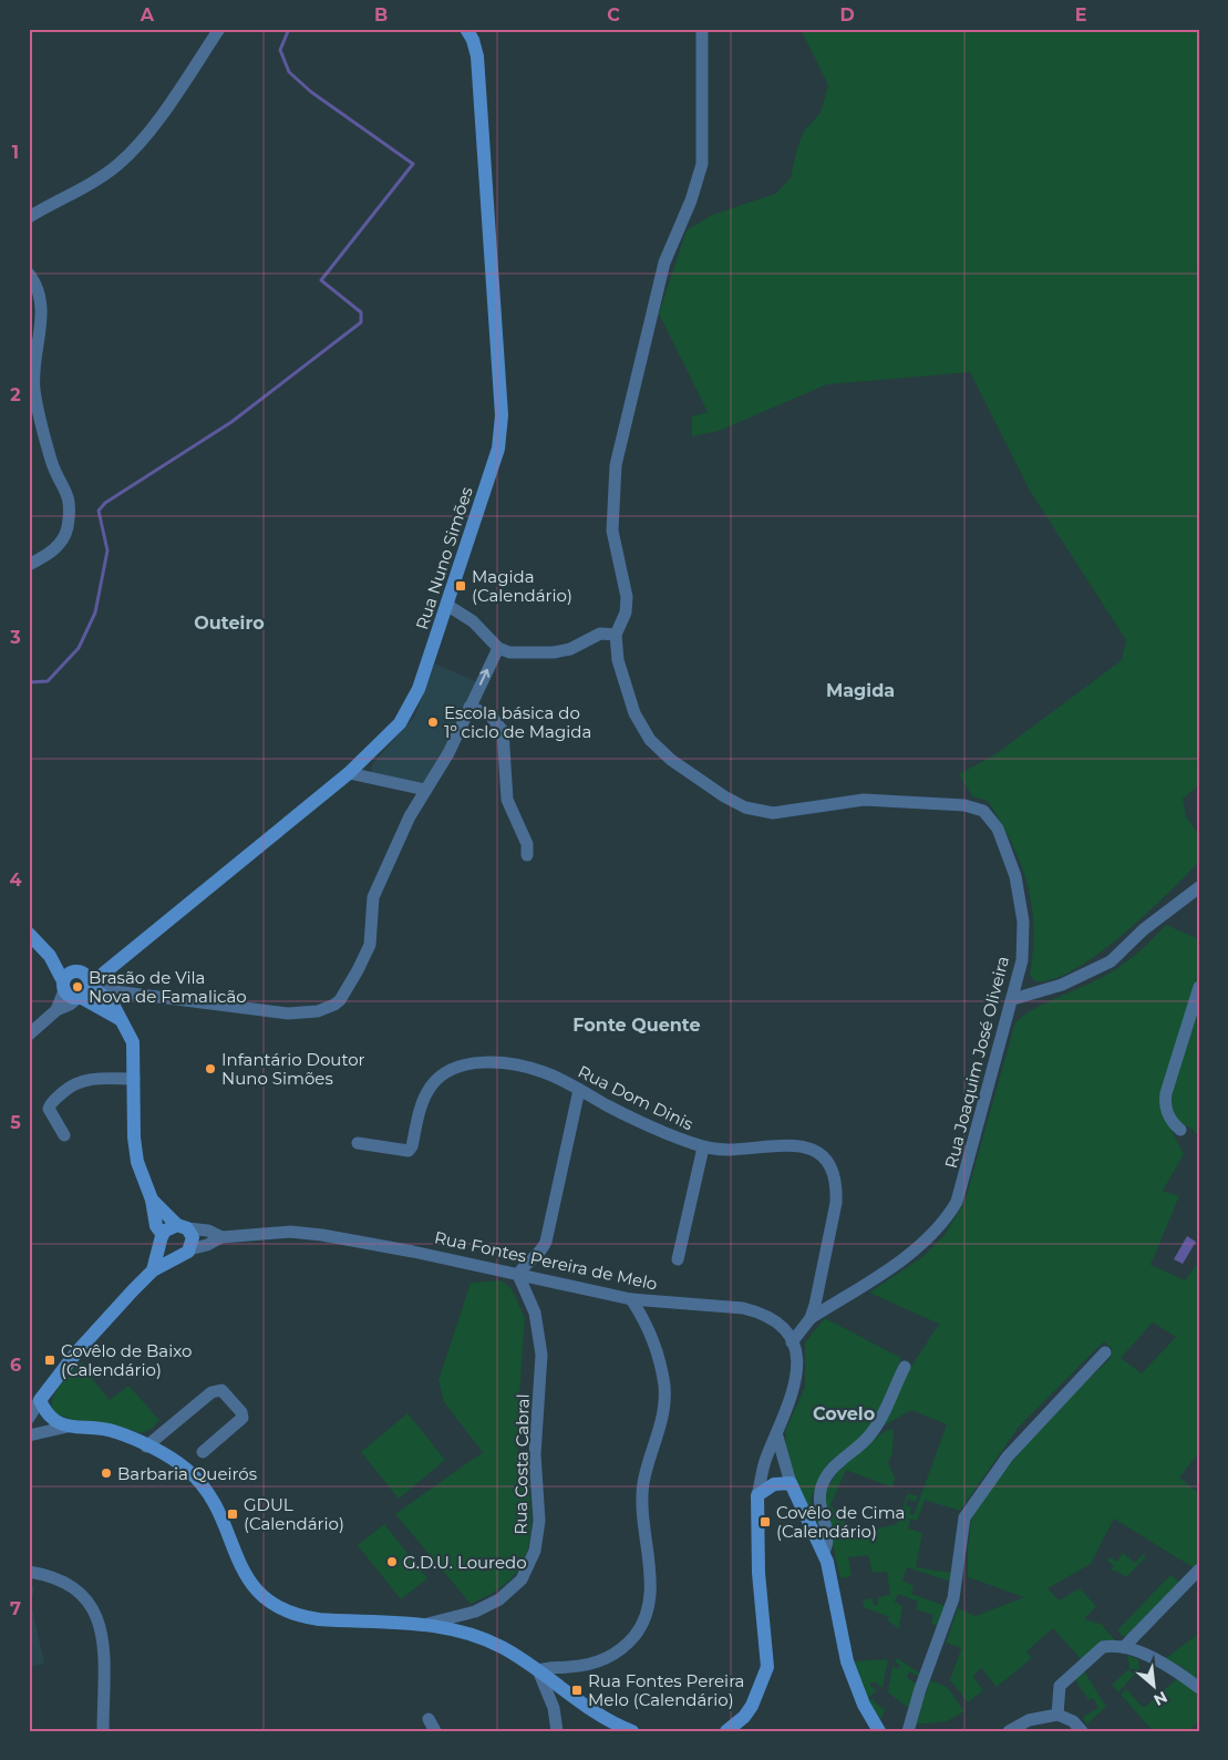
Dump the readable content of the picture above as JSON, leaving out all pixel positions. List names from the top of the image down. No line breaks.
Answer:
{"streets":{"street":["Rua Nuno Simões","Rua Joaquim José Oliveira","Rua Dom Dinis","Rua Fontes Pereira de Melo","Rua Costa Cabral"]},"crossings":[["Rua Joaquim José Oliveira","Rua Dom Dinis"],["Rua Dom Dinis","Rua Fontes Pereira de Melo"],["Rua Fontes Pereira de Melo","Rua Costa Cabral"]],"districts":["Outeiro","Magida","Fonte Quente","Covelo"],"places":{"transit":["Magida (Calendário)","Covêlo de Baixo (Calendário)","GDUL (Calendário)","Covêlo de Cima (Calendário)","Rua Fontes Pereira Melo (Calendário)"],"other":["Escola básica do 1º ciclo de Magida","Brasão de Vila Nova de Famalicão","Infantário Doutor Nuno Simões","Barbaria Queirós","G.D.U. Louredo"]},"north":"bottom right","grid":{"columns":["A","B","C","D","E"],"rows":["1","2","3","4","5","6","7"]}}
